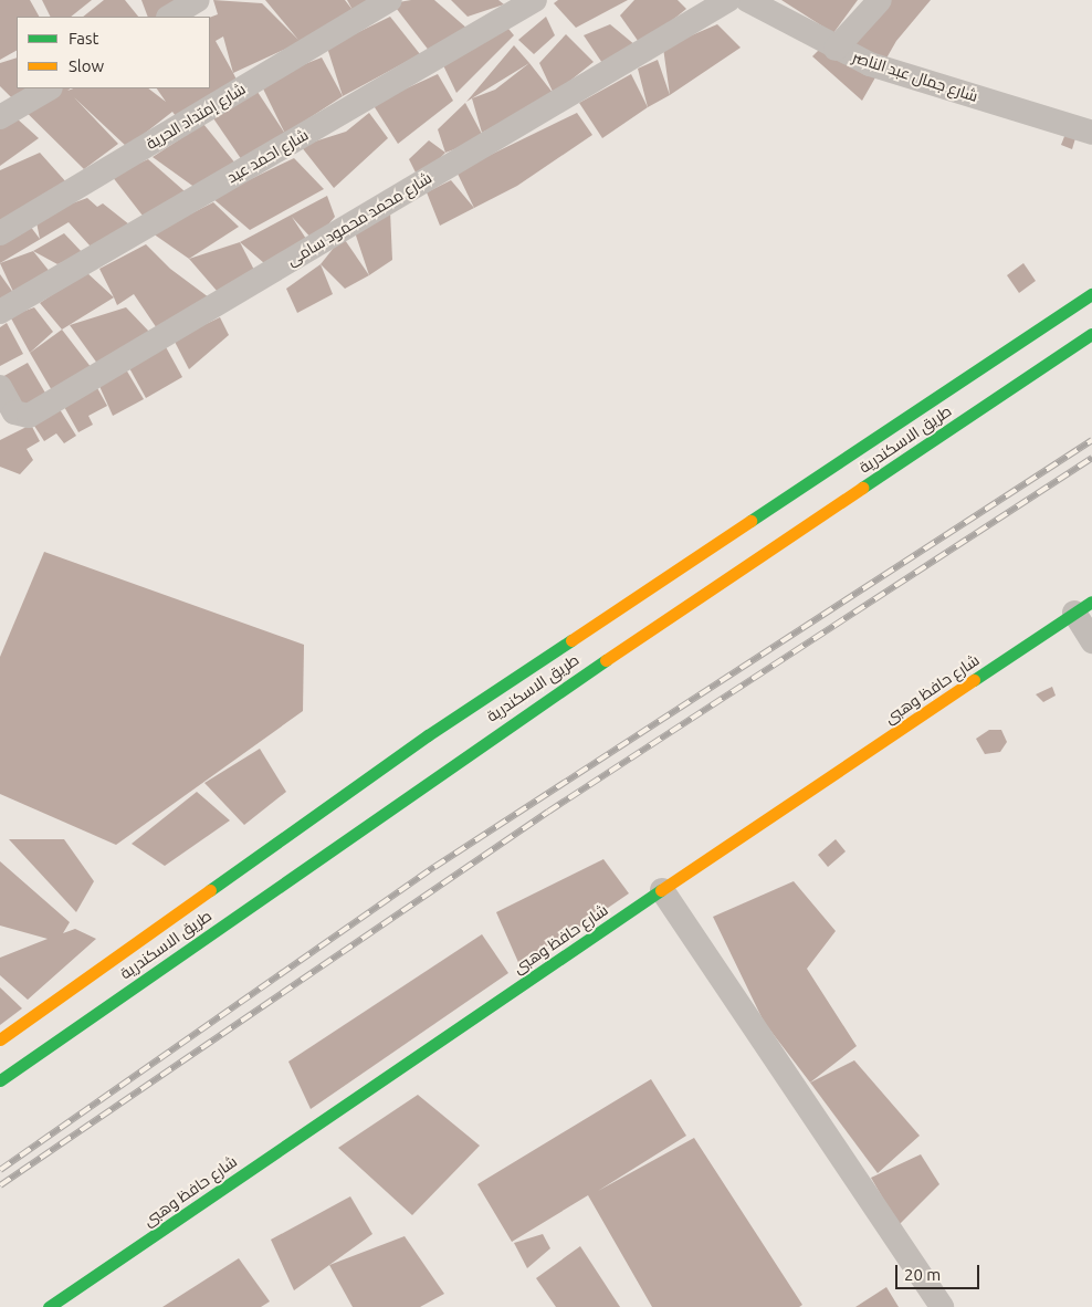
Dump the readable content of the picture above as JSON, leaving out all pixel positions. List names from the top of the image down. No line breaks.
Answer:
{"streets":{"main road":["طريق الاسكندرية","شارع حافظ وهبى"],"street":["شارع جمال عبد الناصر","شارع إمتداد الحرية","شارع احمد عيد","شارع محمد محمود سامى"]},"legend":["Fast","Slow"],"scale_bar":"20 m"}
